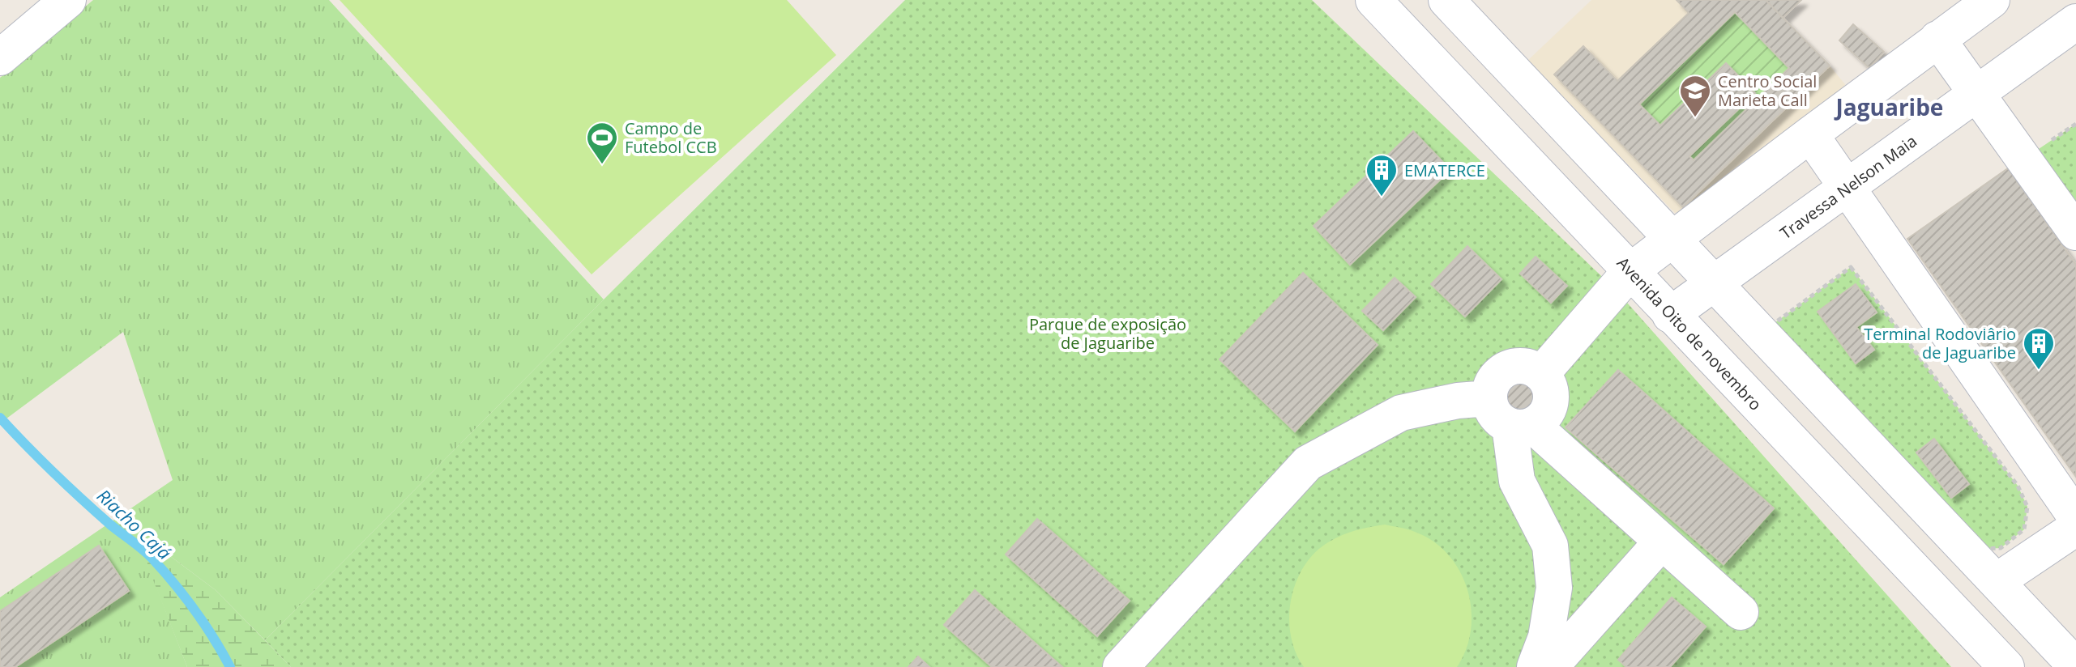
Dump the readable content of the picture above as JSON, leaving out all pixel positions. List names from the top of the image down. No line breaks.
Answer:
{"streets":{"street":["Travessa Nelson Maia","Avenida Oito de novembro"]},"crossings":[["Travessa Nelson Maia","Avenida Oito de novembro"]],"districts":["Jaguaribe"],"water":["Riacho Cajá"],"parks":["Parque de exposição de Jaguaribe"],"places":{"school or university":["Centro Social Marieta Call"],"sports":["Campo de Futebol CCB"],"building":["EMATERCE","Terminal Rodoviârio de Jaguaribe"]}}
